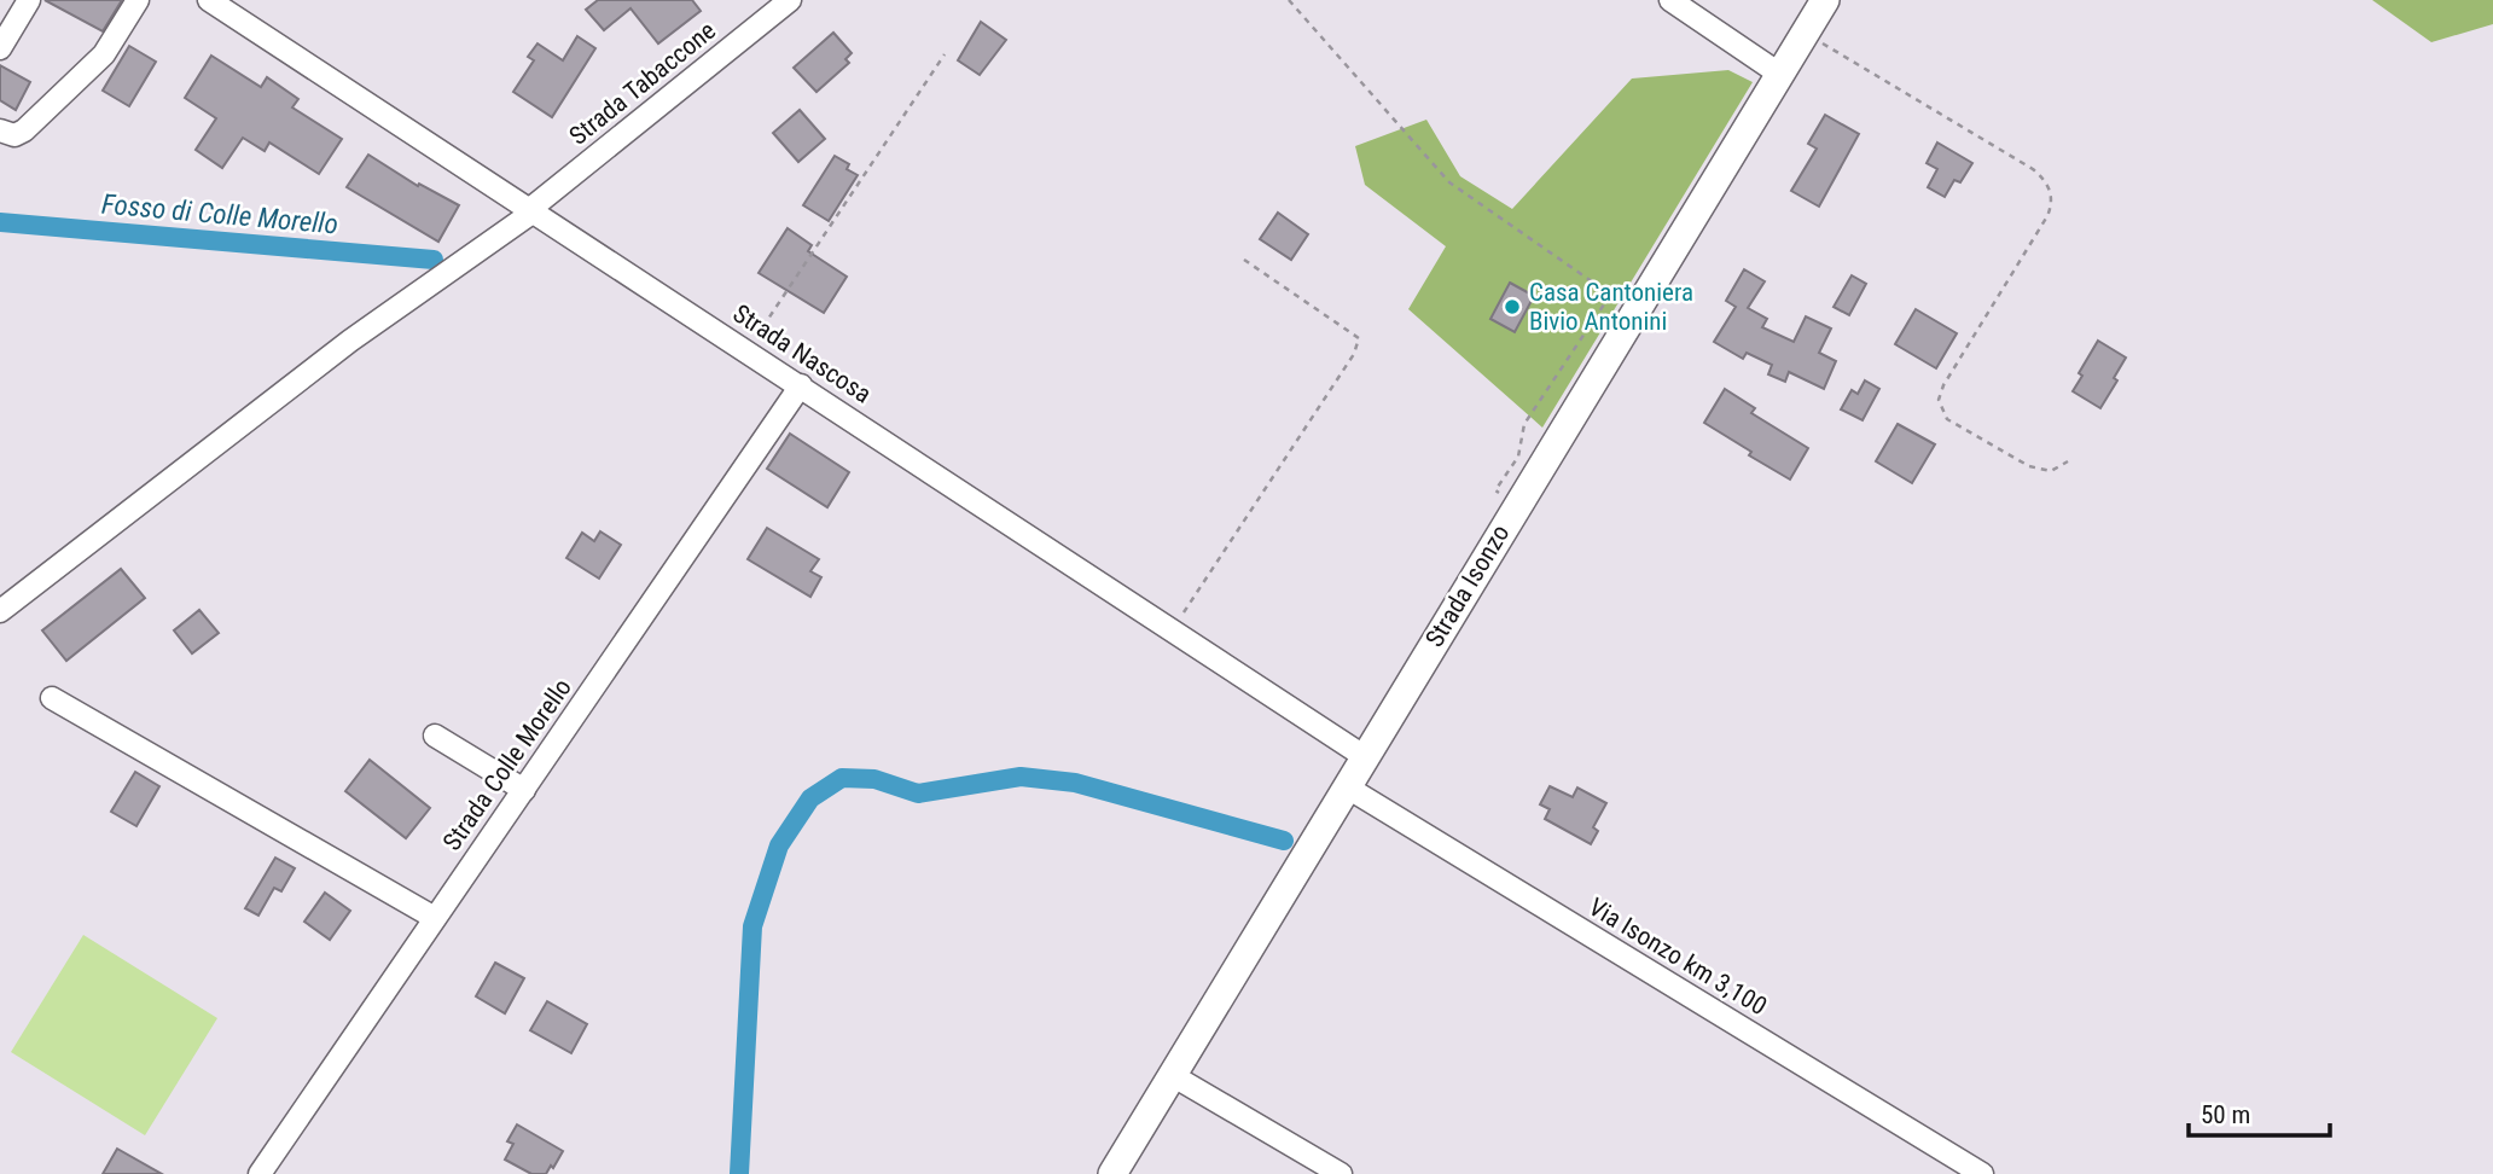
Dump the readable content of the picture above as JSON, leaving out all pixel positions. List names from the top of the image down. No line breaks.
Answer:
{"streets":{"main road":["Strada Isonzo"],"street":["Strada Tabaccone","Strada Nascosa","Strada Colle Morello","Via Isonzo km 3,100"]},"crossings":[["Strada Tabaccone","Strada Nascosa"],["Strada Nascosa","Strada Isonzo"],["Strada Nascosa","Strada Colle Morello"],["Strada Isonzo","Via Isonzo km 3,100"]],"water":["Fosso di Colle Morello"],"places":["Casa Cantoniera Bivio Antonini"],"scale_bar":"50 m"}
